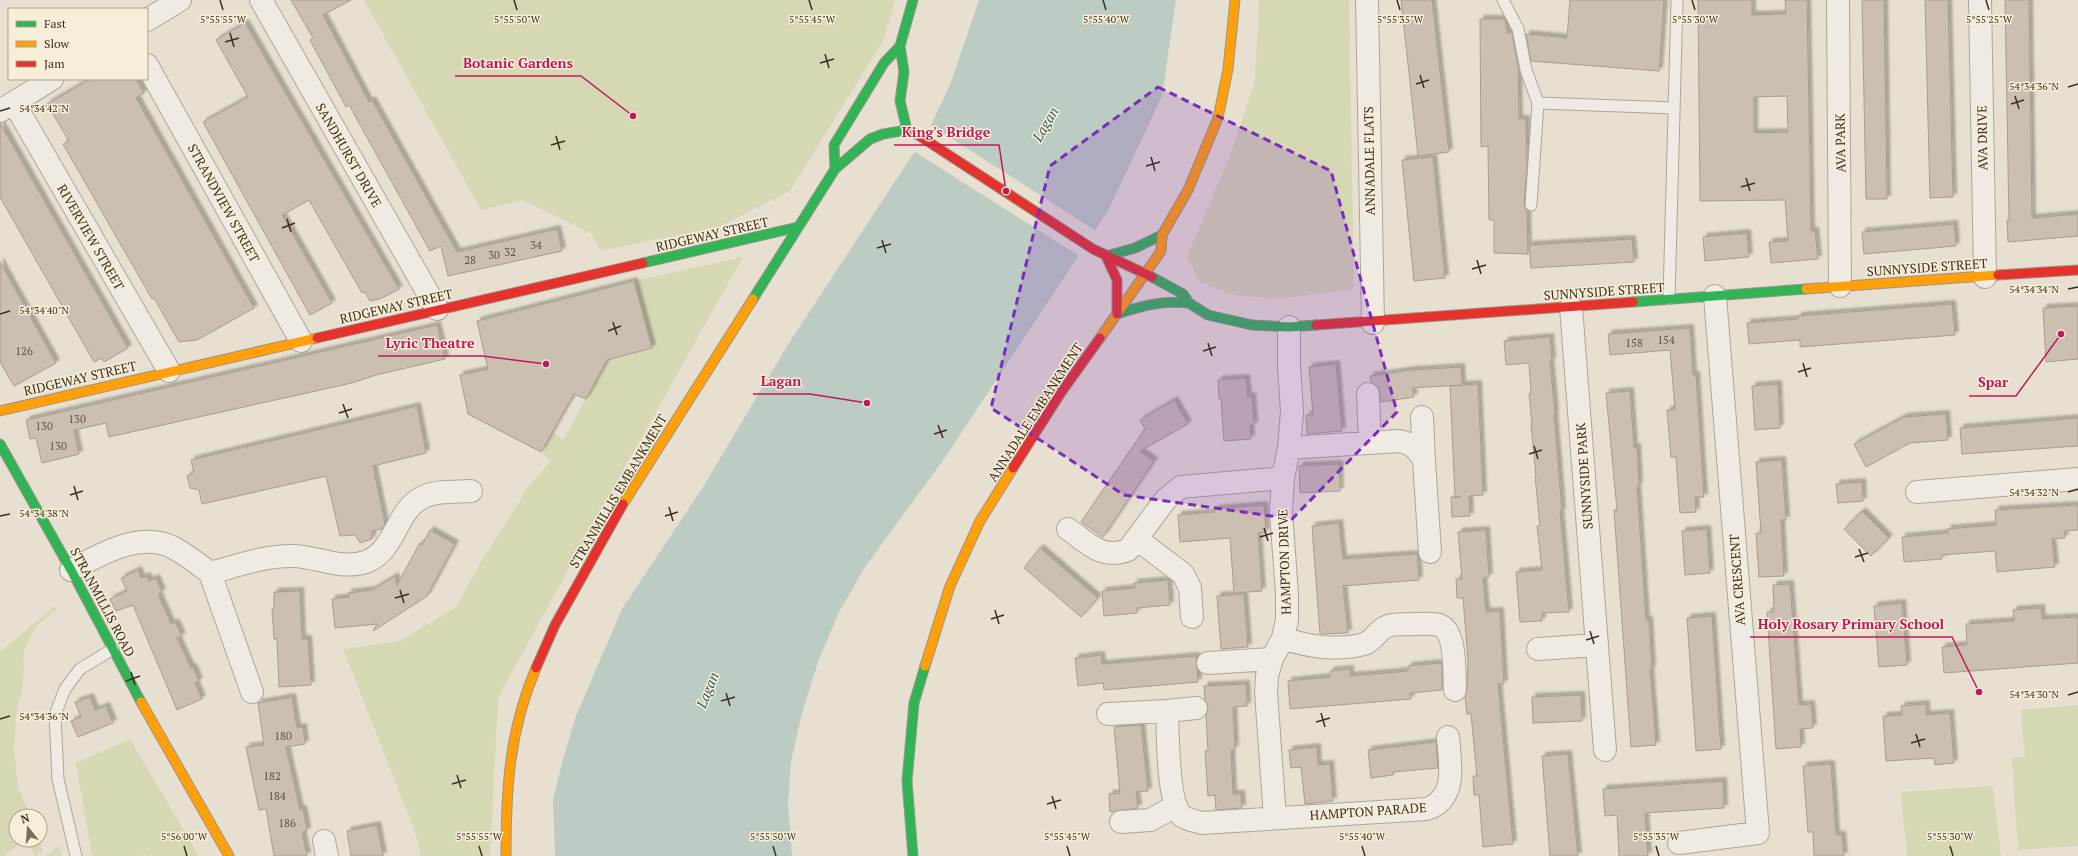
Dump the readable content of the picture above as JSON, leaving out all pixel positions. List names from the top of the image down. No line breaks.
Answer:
{"streets":{"street":["AVA DRIVE","AVA PARK","SANDHURST DRIVE","ANNADALE FLATS","STRANDVIEW STREET","RIDGEWAY STREET","RIVERVIEW STREET","SUNNYSIDE STREET","ANNADALE EMBANKMENT","SUNNYSIDE PARK","STRANMILLIS EMBANKMENT","HAMPTON DRIVE","AVA CRESCENT","STRANMILLIS ROAD","HAMPTON PARADE"]},"crossings":[["AVA DRIVE","SUNNYSIDE STREET"],["AVA PARK","SUNNYSIDE STREET"],["SANDHURST DRIVE","RIDGEWAY STREET"],["ANNADALE FLATS","SUNNYSIDE STREET"],["STRANDVIEW STREET","RIDGEWAY STREET"],["RIDGEWAY STREET","RIVERVIEW STREET"],["RIDGEWAY STREET","STRANMILLIS EMBANKMENT"],["SUNNYSIDE STREET","ANNADALE EMBANKMENT"],["SUNNYSIDE STREET","SUNNYSIDE PARK"],["SUNNYSIDE STREET","STRANMILLIS EMBANKMENT"],["SUNNYSIDE STREET","HAMPTON DRIVE"],["SUNNYSIDE STREET","AVA CRESCENT"],["HAMPTON DRIVE","HAMPTON PARADE"]],"water":["Lagan"],"places":["Botanic Gardens","King's Bridge","Spar","Lyric Theatre","Lagan","Holy Rosary Primary School"],"house_numbers":["34","32","30","28","154","158","126","130","130","130","180","182","184","186"],"legend":["Fast","Slow","Jam"],"north":"top","coordinates":["5°55'55\"W","5°55'50\"W","5°55'45\"W","5°55'40\"W","5°55'35\"W","5°55'30\"W","5°55'25\"W","54°34'36\"N","54°34'42\"N","54°34'34\"N","54°34'40\"N","54°34'32\"N","54°34'38\"N","54°34'30\"N","5°56'00\"W"]}
